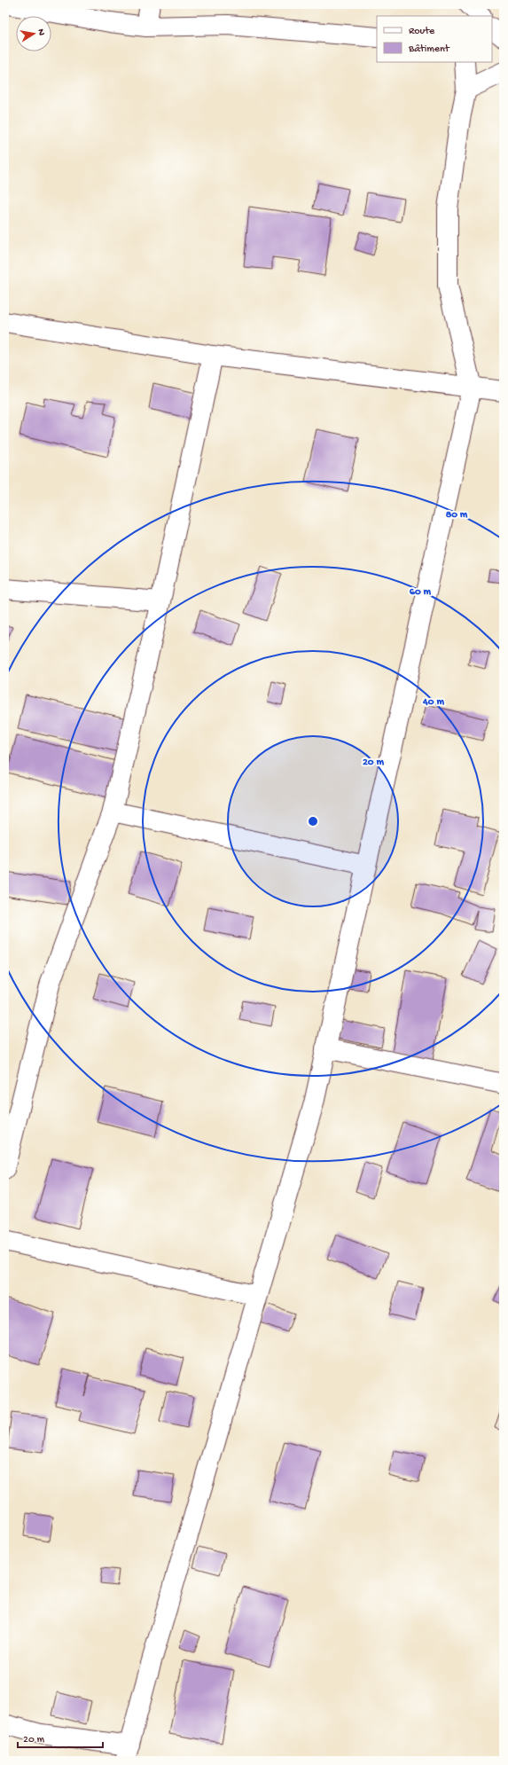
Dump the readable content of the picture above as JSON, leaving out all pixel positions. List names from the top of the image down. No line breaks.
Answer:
{"legend":["Route","Bâtiment"],"scale_bar":"20 m","north":"right","rings":["80 m","60 m","40 m","20 m"]}
